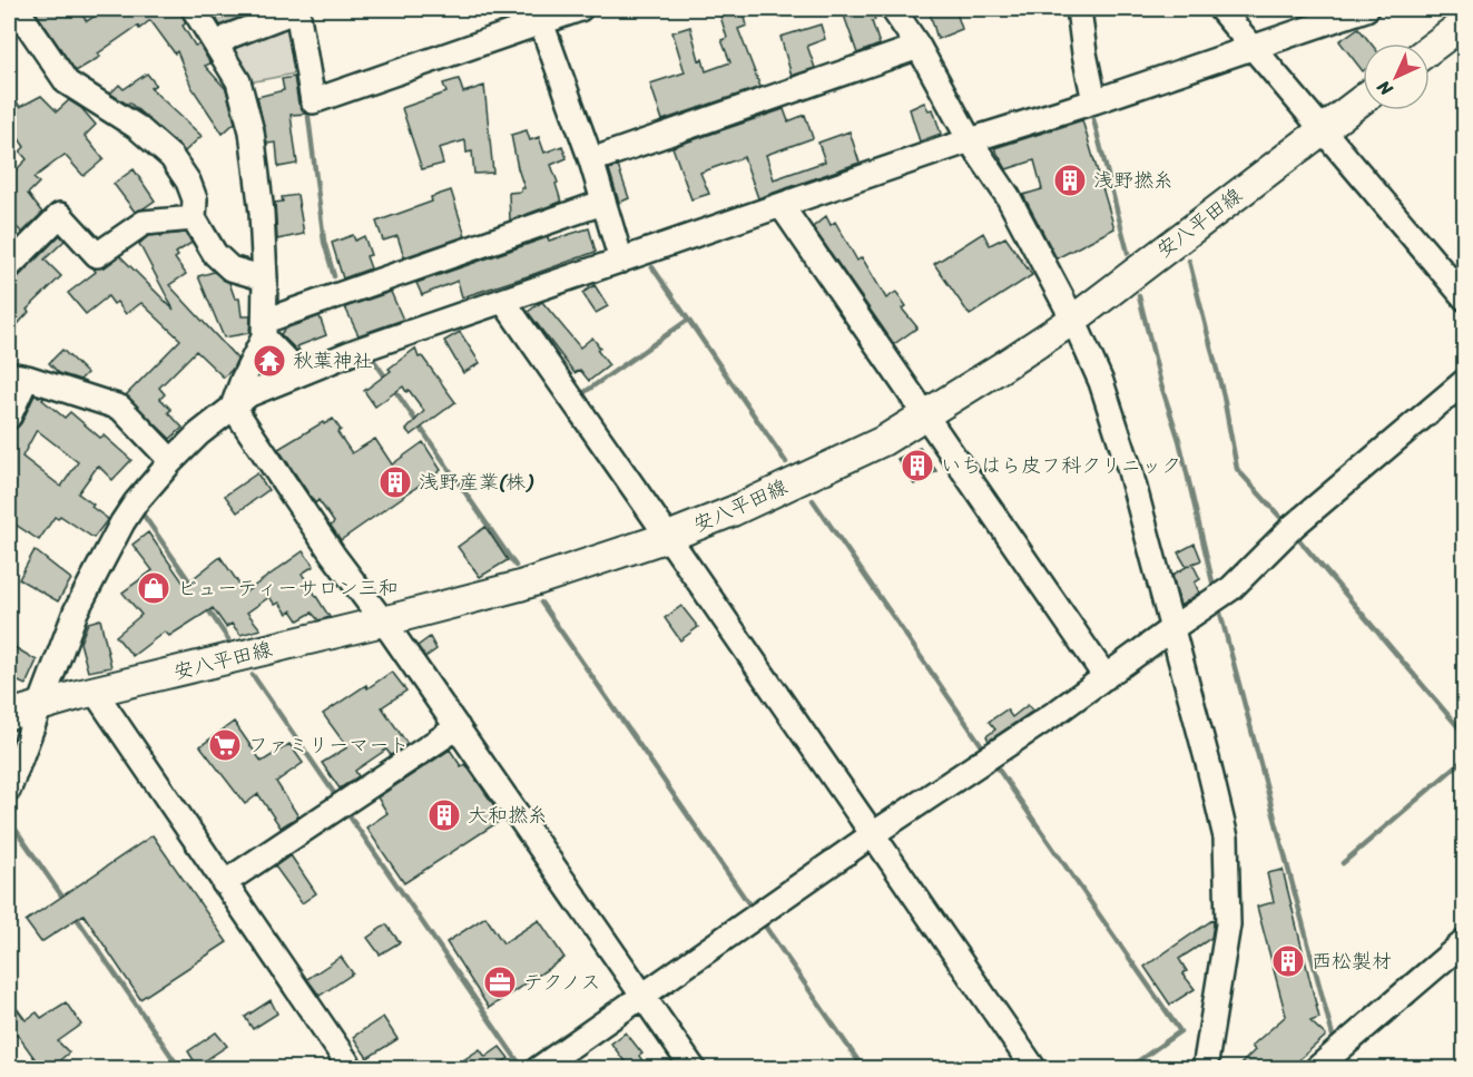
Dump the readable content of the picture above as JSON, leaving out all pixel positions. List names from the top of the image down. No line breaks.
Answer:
{"streets":{"main road":["安八平田線"]},"places":{"building":["浅野撚糸","いちはら皮フ科クリニック","浅野産業(株)","大和撚糸","西松製材"],"temple":["秋葉神社"],"shop":["ビューティーサロン三和"],"supermarket":["ファミリーマート"],"office":["テクノス"]},"north":"bottom left"}
